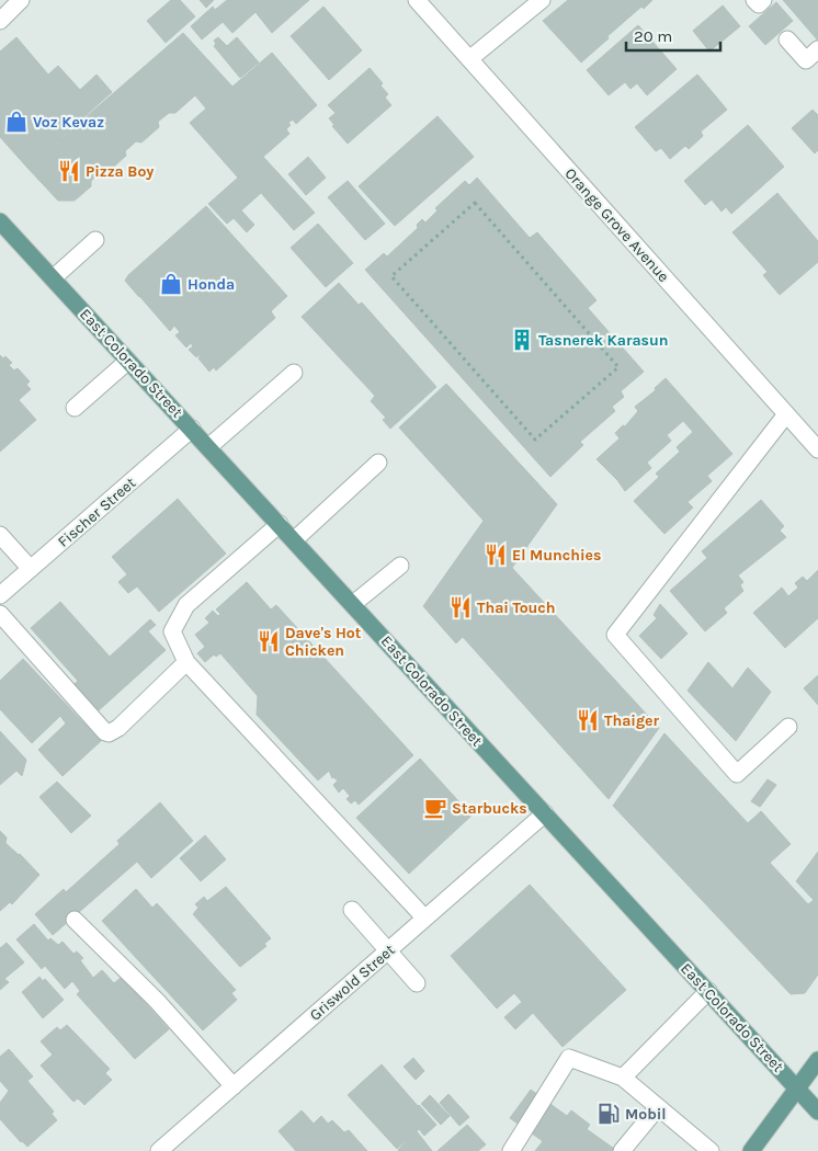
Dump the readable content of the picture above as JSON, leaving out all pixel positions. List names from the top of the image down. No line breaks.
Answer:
{"streets":{"main road":["East Colorado Street"],"street":["Orange Grove Avenue","Fischer Street","Griswold Street"]},"crossings":[["East Colorado Street","Fischer Street"],["East Colorado Street","Griswold Street"]],"places":{"shop":["Voz Kevaz","Honda"],"restaurant":["Pizza Boy","El Munchies","Thai Touch","Dave's Hot Chicken","Thaiger"],"building":["Tasnerek Karasun"],"cafe":["Starbucks"],"fuel station":["Mobil"]},"scale_bar":"20 m"}
